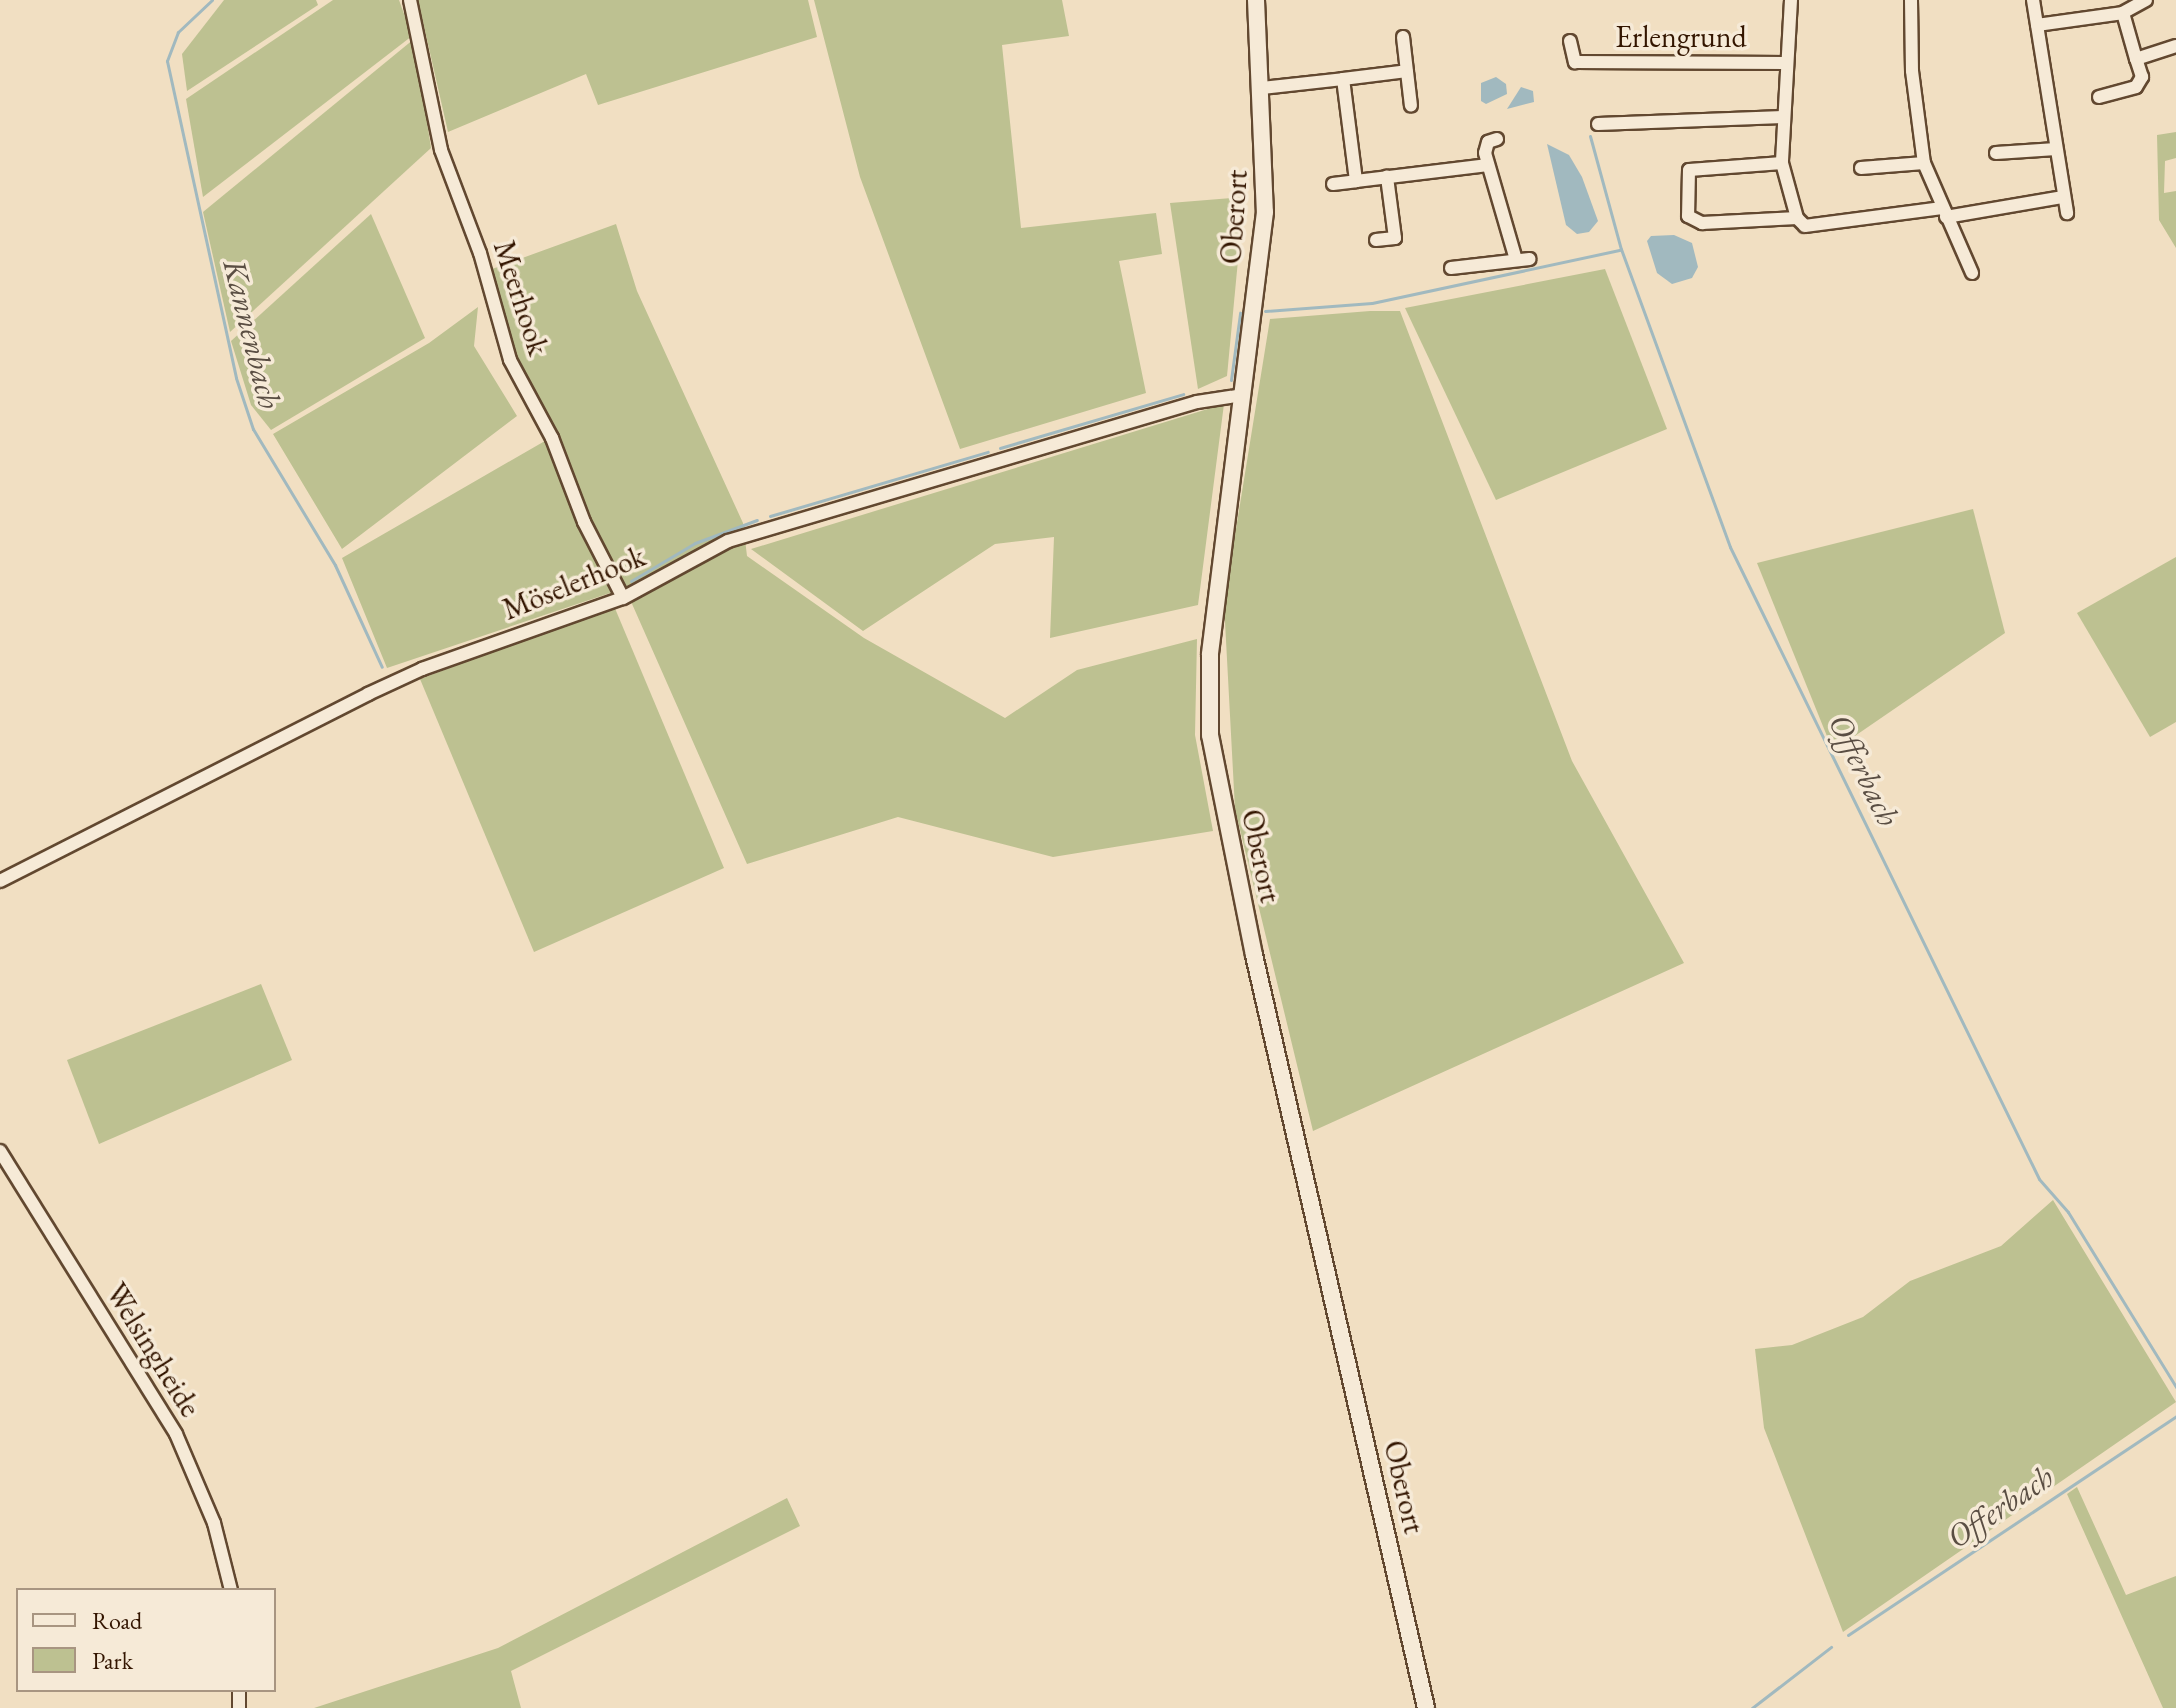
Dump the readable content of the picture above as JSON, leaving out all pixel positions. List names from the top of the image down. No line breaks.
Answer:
{"streets":{"main road":["Oberort"],"street":["Erlengrund","Meerhook","Möselerhook","Welsingheide"]},"crossings":[["Oberort","Möselerhook"],["Meerhook","Möselerhook"]],"water":["Kannenbach","Offerbach"],"legend":["Road","Park"]}
